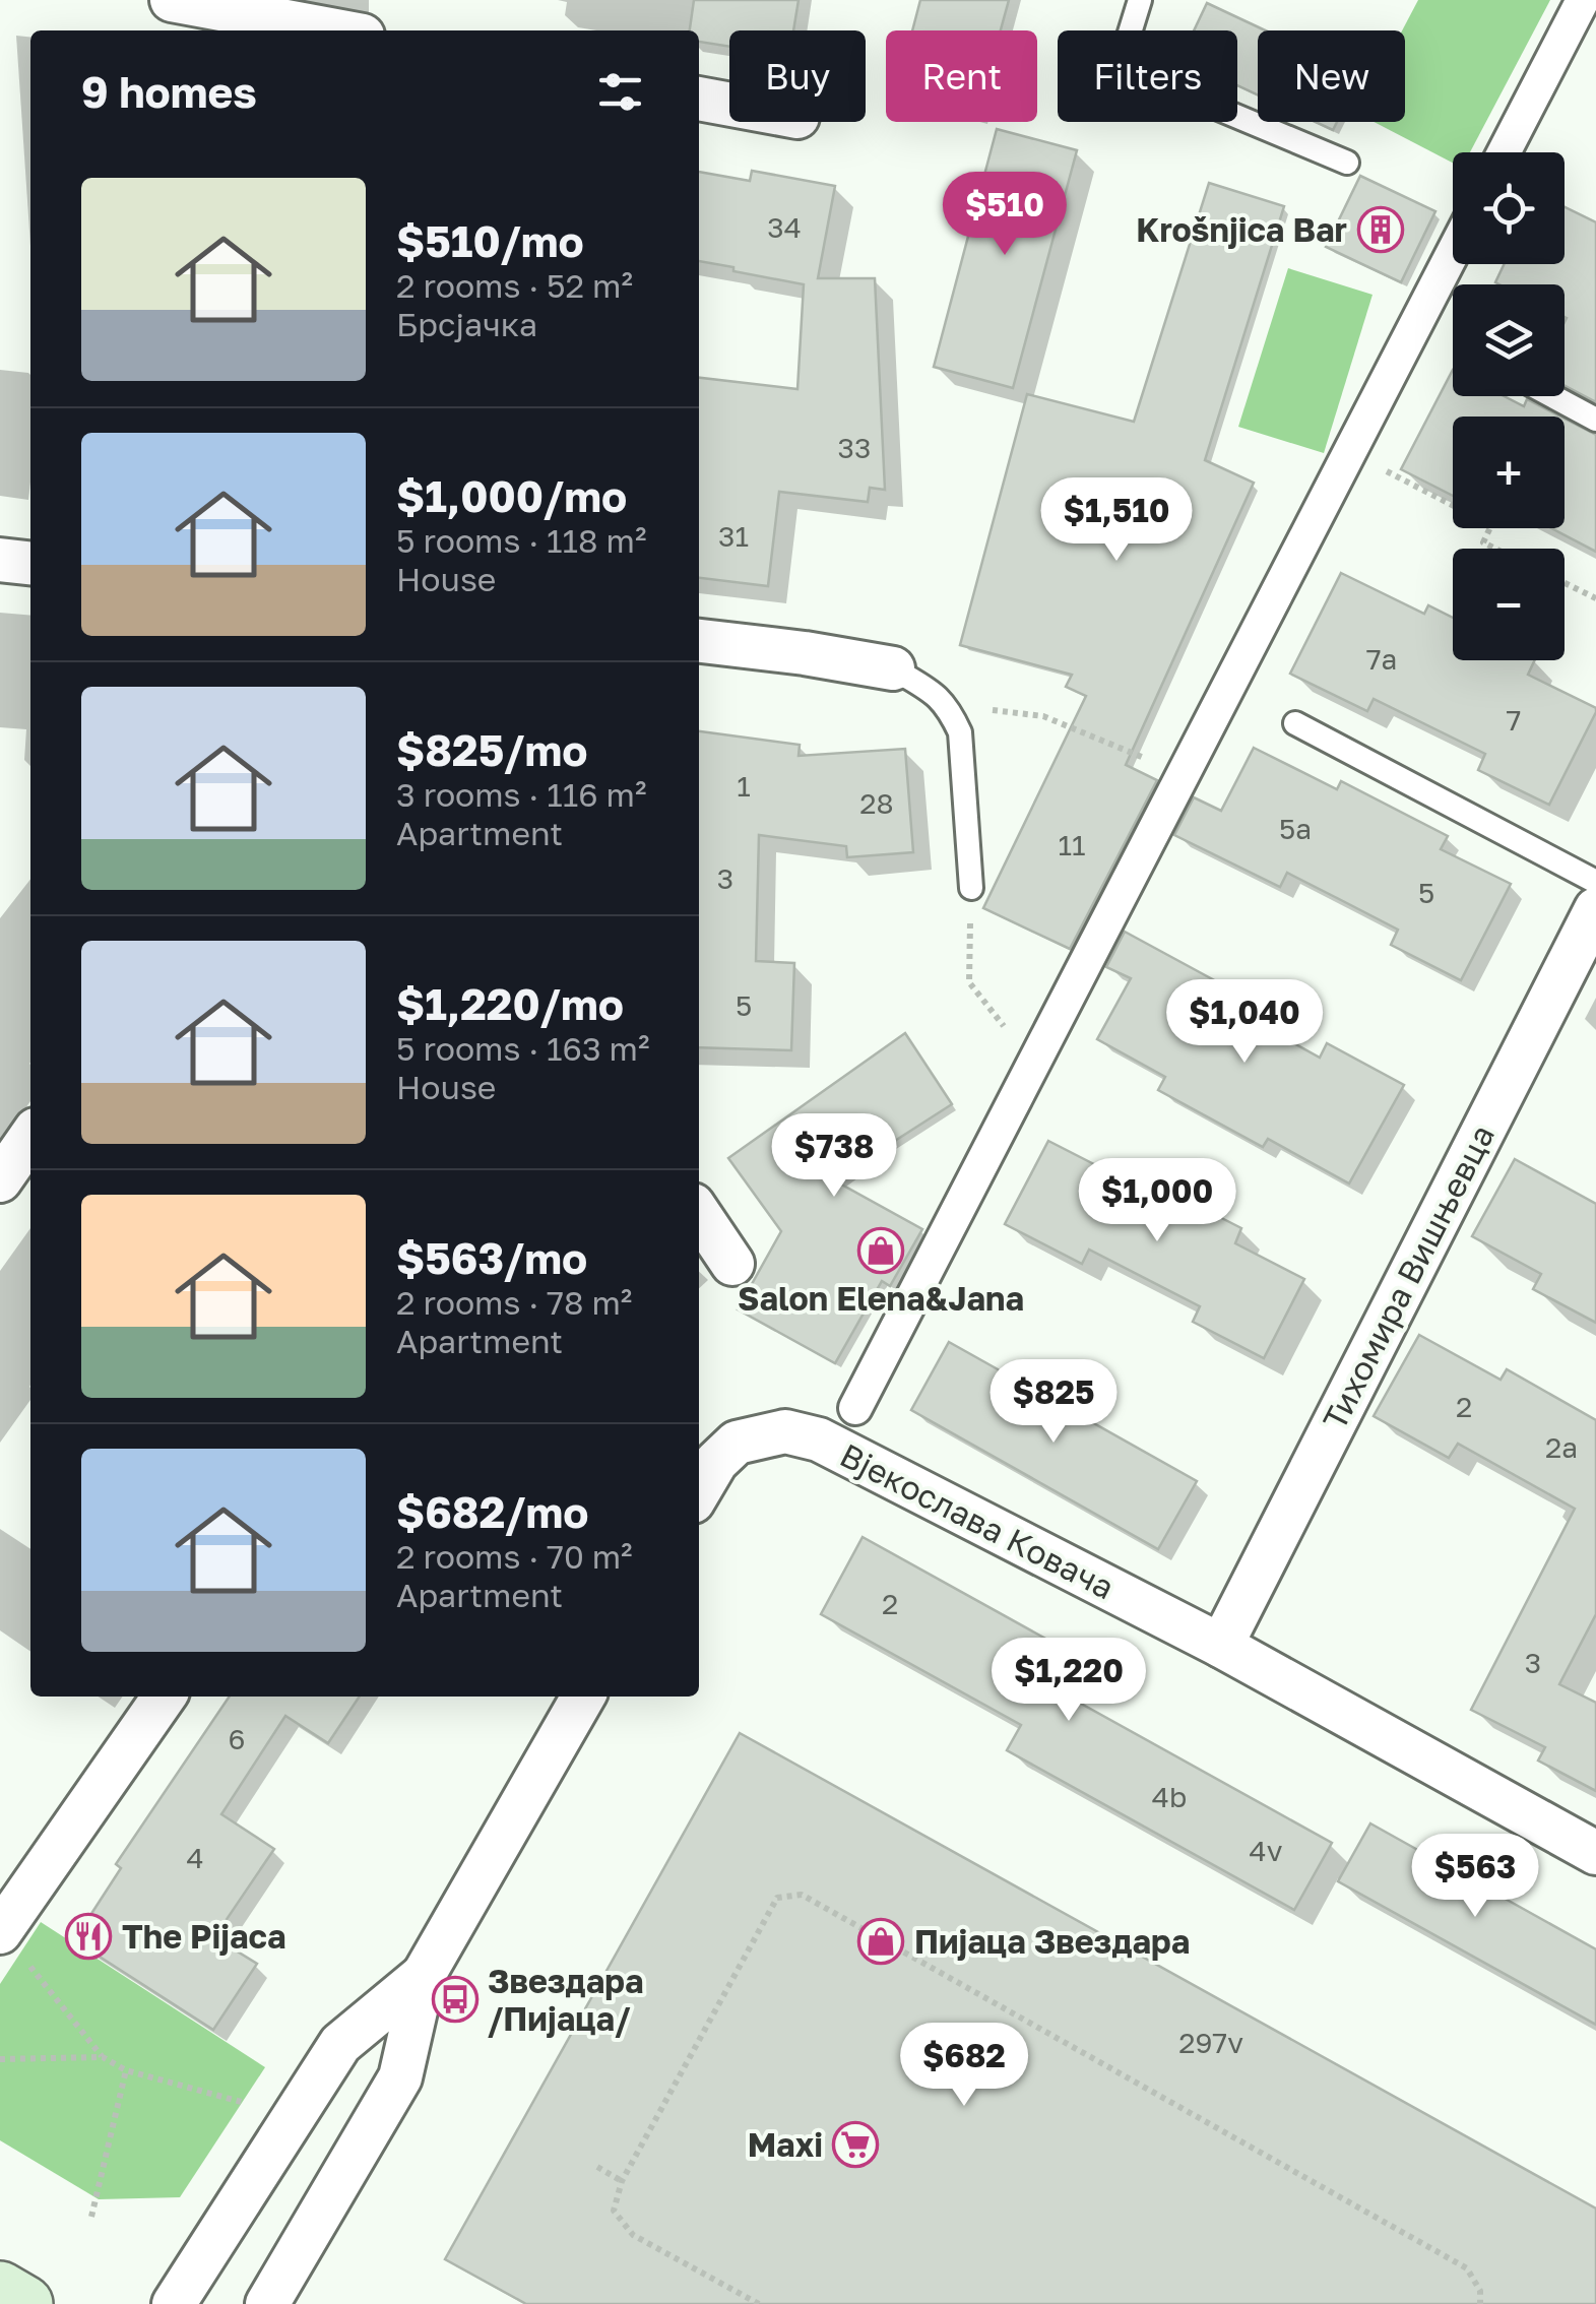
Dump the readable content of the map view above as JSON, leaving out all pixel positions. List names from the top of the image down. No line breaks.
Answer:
{"streets":{"street":["Тихомира Вишњевца","Вјекослава Ковача"]},"crossings":[["Тихомира Вишњевца","Вјекослава Ковача"]],"places":{"building":["Krošnjica Bar"],"shop":["Salon Elena&Jana","Пијаца Звездара"],"restaurant":["The Pijaca"],"bus stop":["Звездара /Пијаца/"],"supermarket":["Maxi"]},"house_numbers":["34","33","31","7a","7","1","28","5a","11","3","5","5","2","2a","2","3","6","4b","4v","4","297v"],"page":{"chip":["Buy","Rent","Filters","New"],"heading":"9 homes","map_buttons":["+","−"],"list":[{"name":"$510/mo","note":"2 rooms · 52 m² · Брсјачка"},{"name":"$1,000/mo","note":"5 rooms · 118 m² · House"},{"name":"$825/mo","note":"3 rooms · 116 m² · Apartment"},{"name":"$1,220/mo","note":"5 rooms · 163 m² · House"},{"name":"$563/mo","note":"2 rooms · 78 m² · Apartment"},{"name":"$682/mo","note":"2 rooms · 70 m² · Apartment"}],"price":["$510","$1,510","$1,040","$738","$1,000","$825","$1,220","$563","$682"]}}
